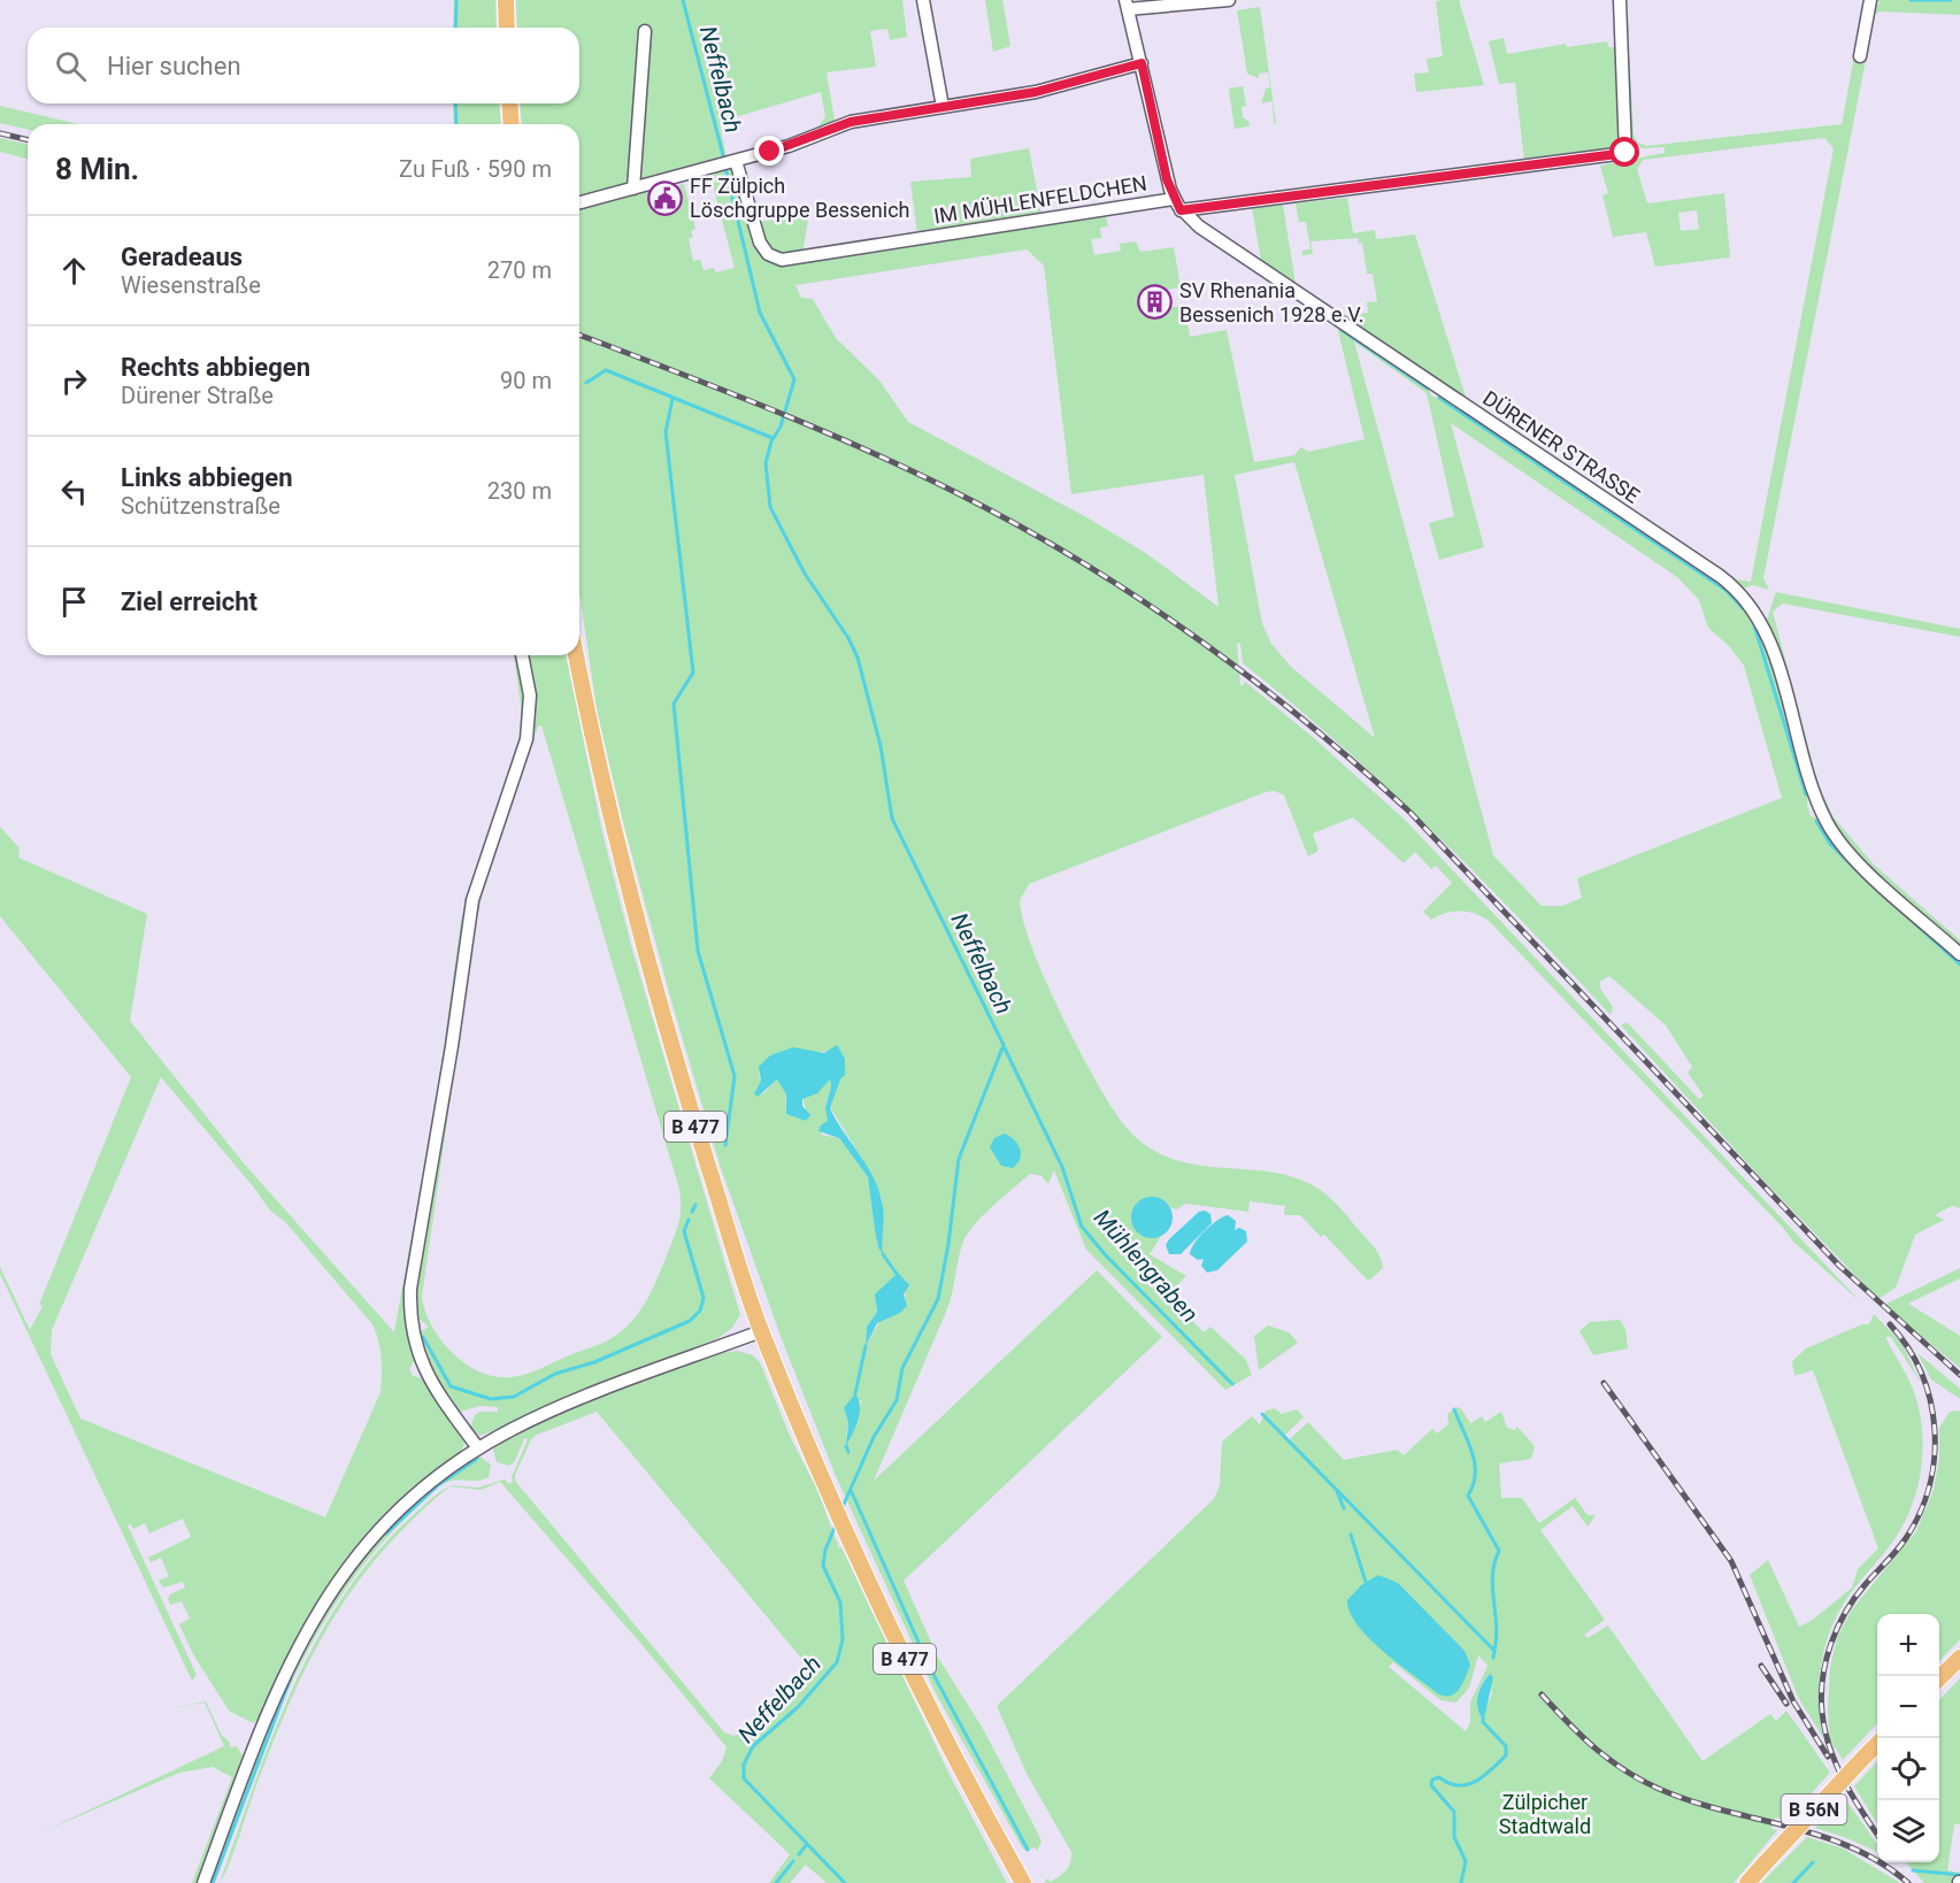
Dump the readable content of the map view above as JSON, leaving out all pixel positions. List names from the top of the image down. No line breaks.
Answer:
{"streets":{"main road":["B 477","B 56N"],"street":["IM MÜHLENFELDCHEN","DÜRENER STRASSE"]},"crossings":[["IM MÜHLENFELDCHEN","DÜRENER STRASSE"]],"water":["Neffelbach","Mühlengraben"],"parks":["Zülpicher Stadtwald"],"places":{"public building":["FF Zülpich Löschgruppe Bessenich"],"building":["SV Rhenania Bessenich 1928 e.V."]},"page":{"search":"Hier suchen","heading":["8 Min.","Zu Fuß · 590 m"],"list":[["Geradeaus","Wiesenstraße","270 m"],["Rechts abbiegen","Dürener Straße","90 m"],["Links abbiegen","Schützenstraße","230 m"],"Ziel erreicht"],"map_buttons":["+","−"]}}
